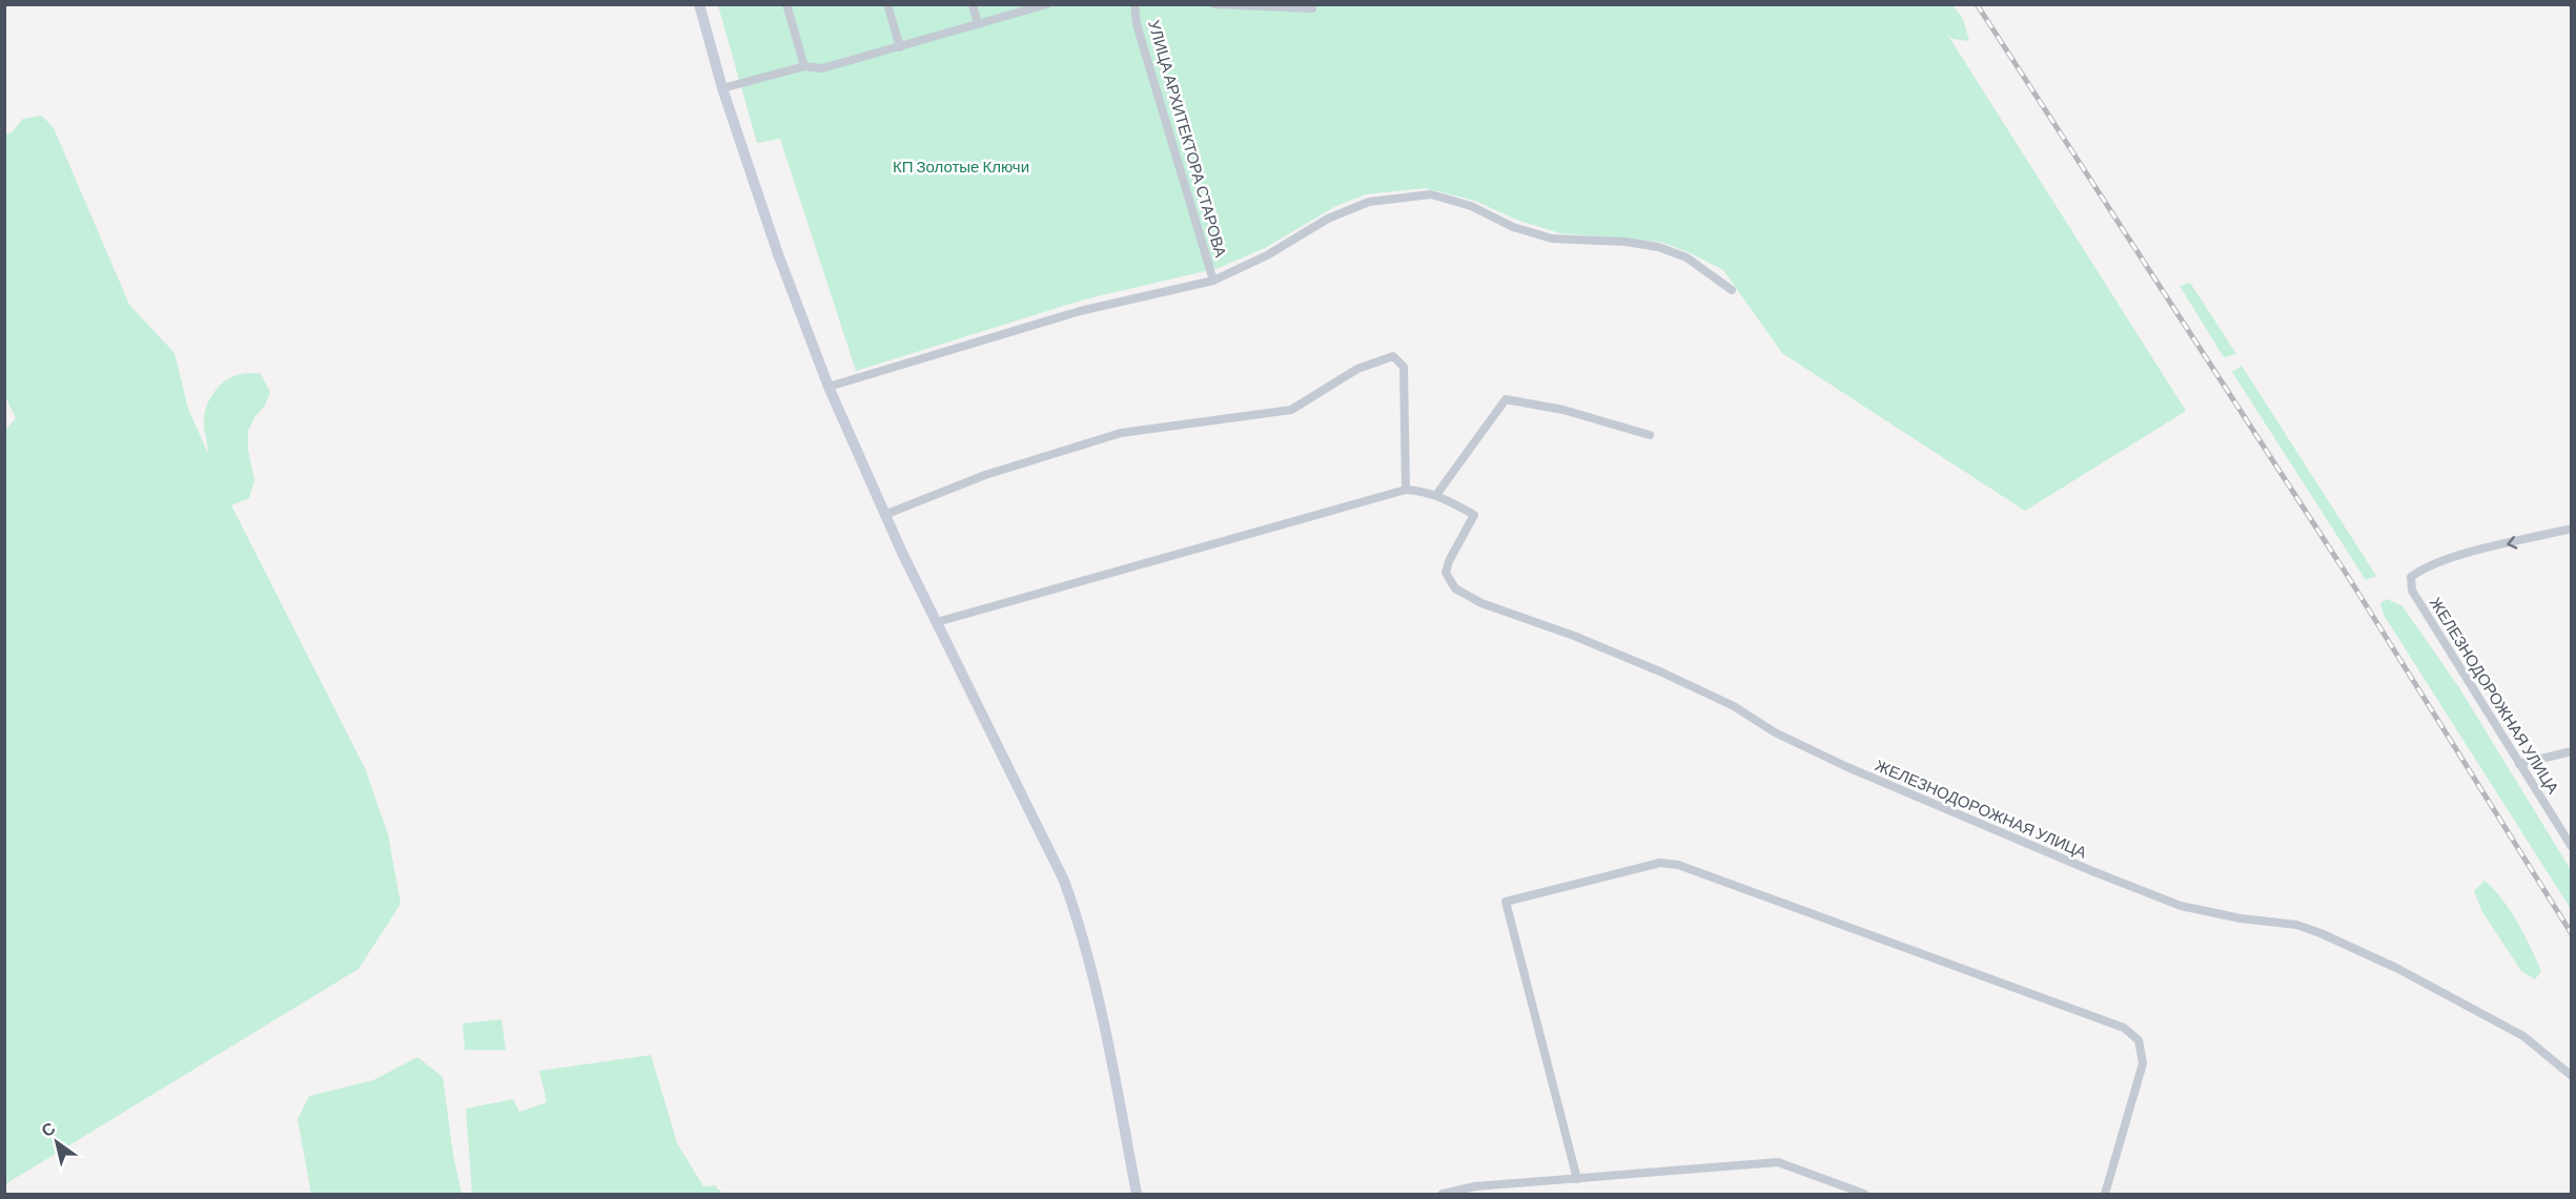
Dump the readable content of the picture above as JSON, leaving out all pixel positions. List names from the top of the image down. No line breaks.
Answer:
{"streets":{"street":["УЛИЦА АРХИТЕКТОРА СТАРОВА","ЖЕЛЕЗНОДОРОЖНАЯ УЛИЦА"]},"parks":["КП Золотые Ключи"],"north":"top left"}
